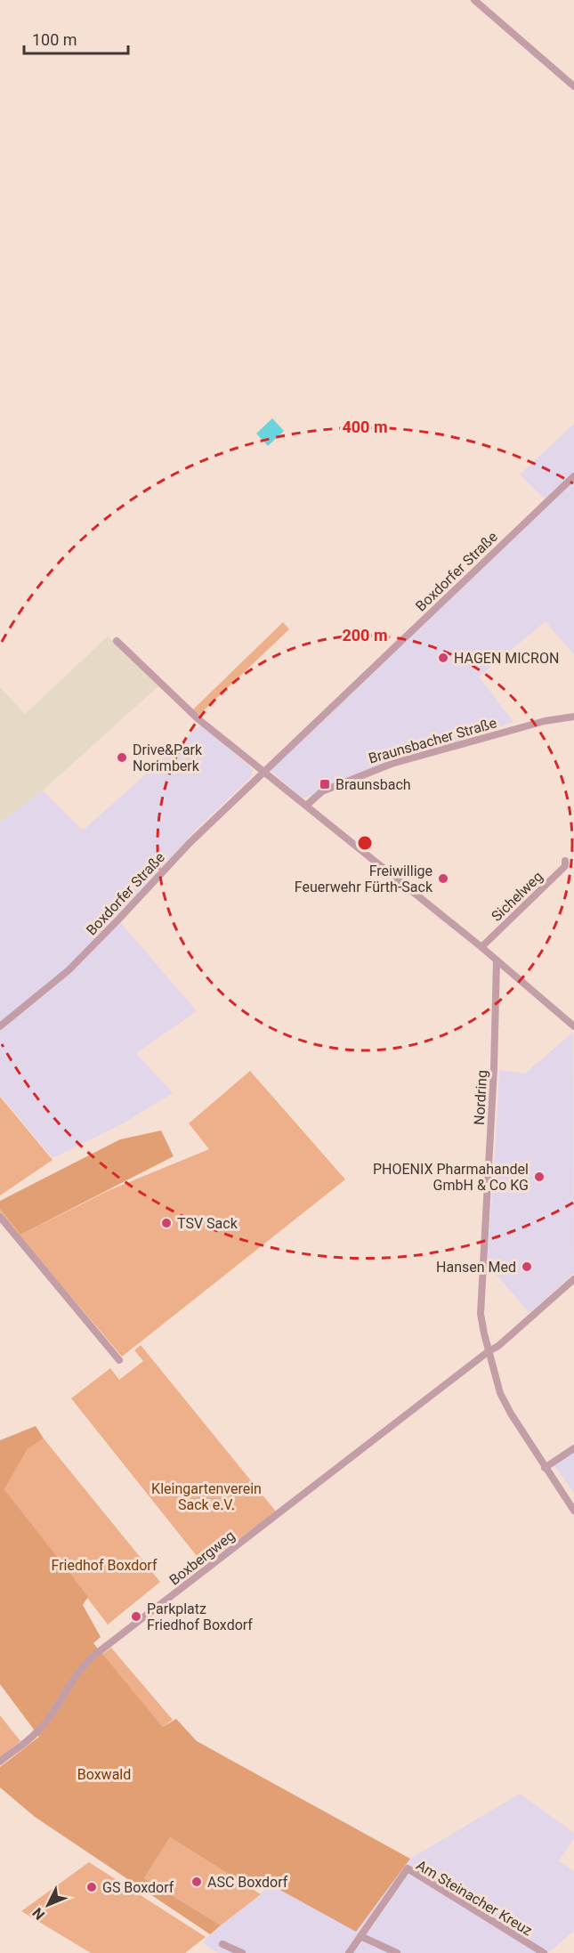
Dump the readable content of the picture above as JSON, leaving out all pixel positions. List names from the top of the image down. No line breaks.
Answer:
{"streets":{"street":["Boxdorfer Straße","Braunsbacher Straße","Sichelweg","Nordring","Boxbergweg","Am Steinacher Kreuz"]},"crossings":[["Nordring","Boxbergweg"]],"parks":["Kleingartenverein Sack e.V.","Friedhof Boxdorf","Boxwald"],"places":{"other":["HAGEN MICRON","Drive&Park Norimberk","Freiwillige Feuerwehr Fürth-Sack","PHOENIX Pharmahandel GmbH & Co KG","TSV Sack","Hansen Med","Parkplatz Friedhof Boxdorf","ASC Boxdorf","GS Boxdorf"],"transit":["Braunsbach"]},"scale_bar":"100 m","north":"bottom left","rings":["400 m","200 m"]}
